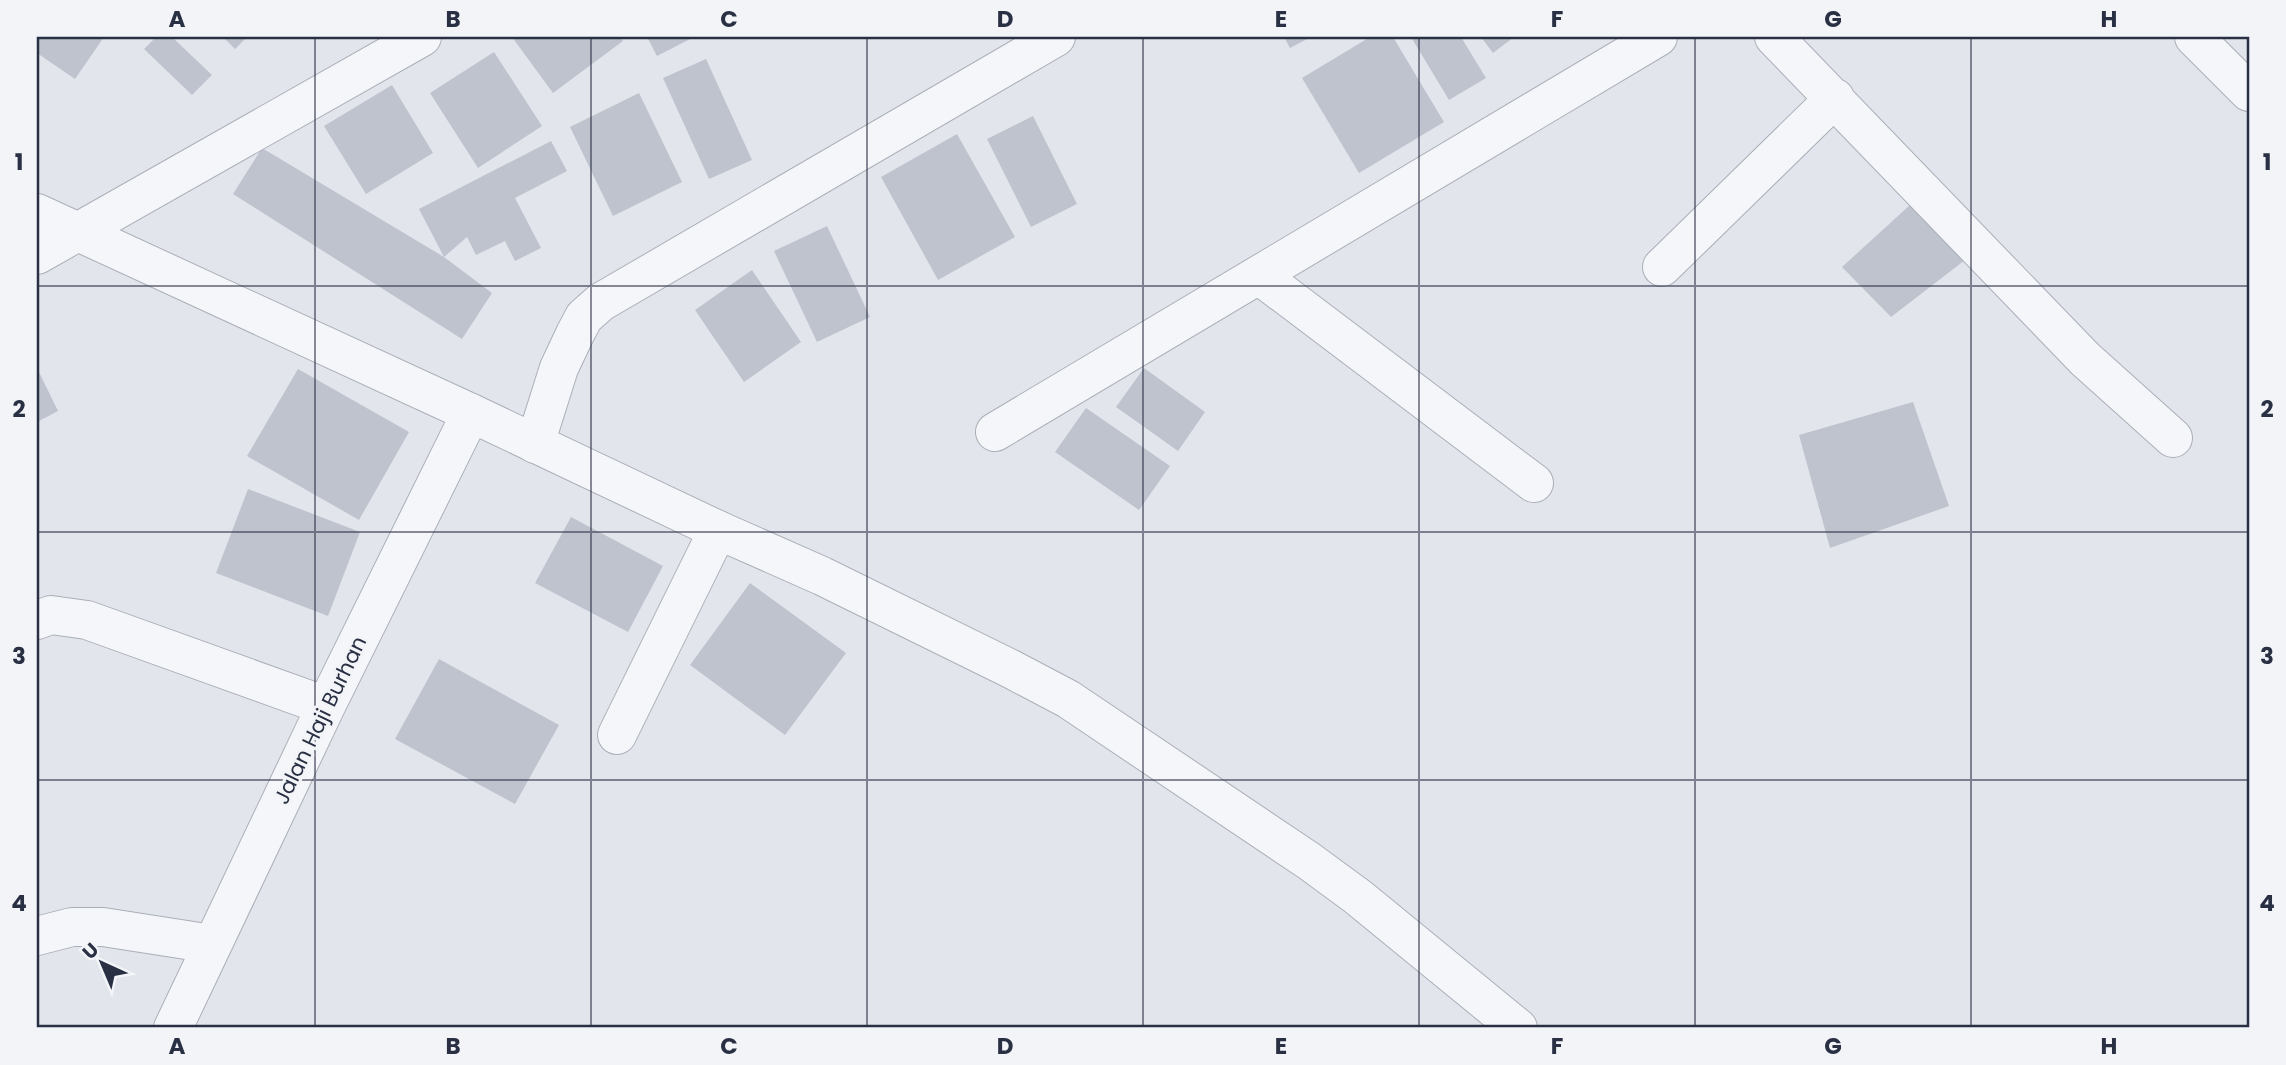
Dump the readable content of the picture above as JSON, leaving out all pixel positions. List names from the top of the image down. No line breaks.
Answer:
{"streets":{"street":["Jalan Haji Burhan"]},"north":"top left","grid":{"columns":["A","B","C","D","E","F","G","H"],"rows":["1","2","3","4"]}}
